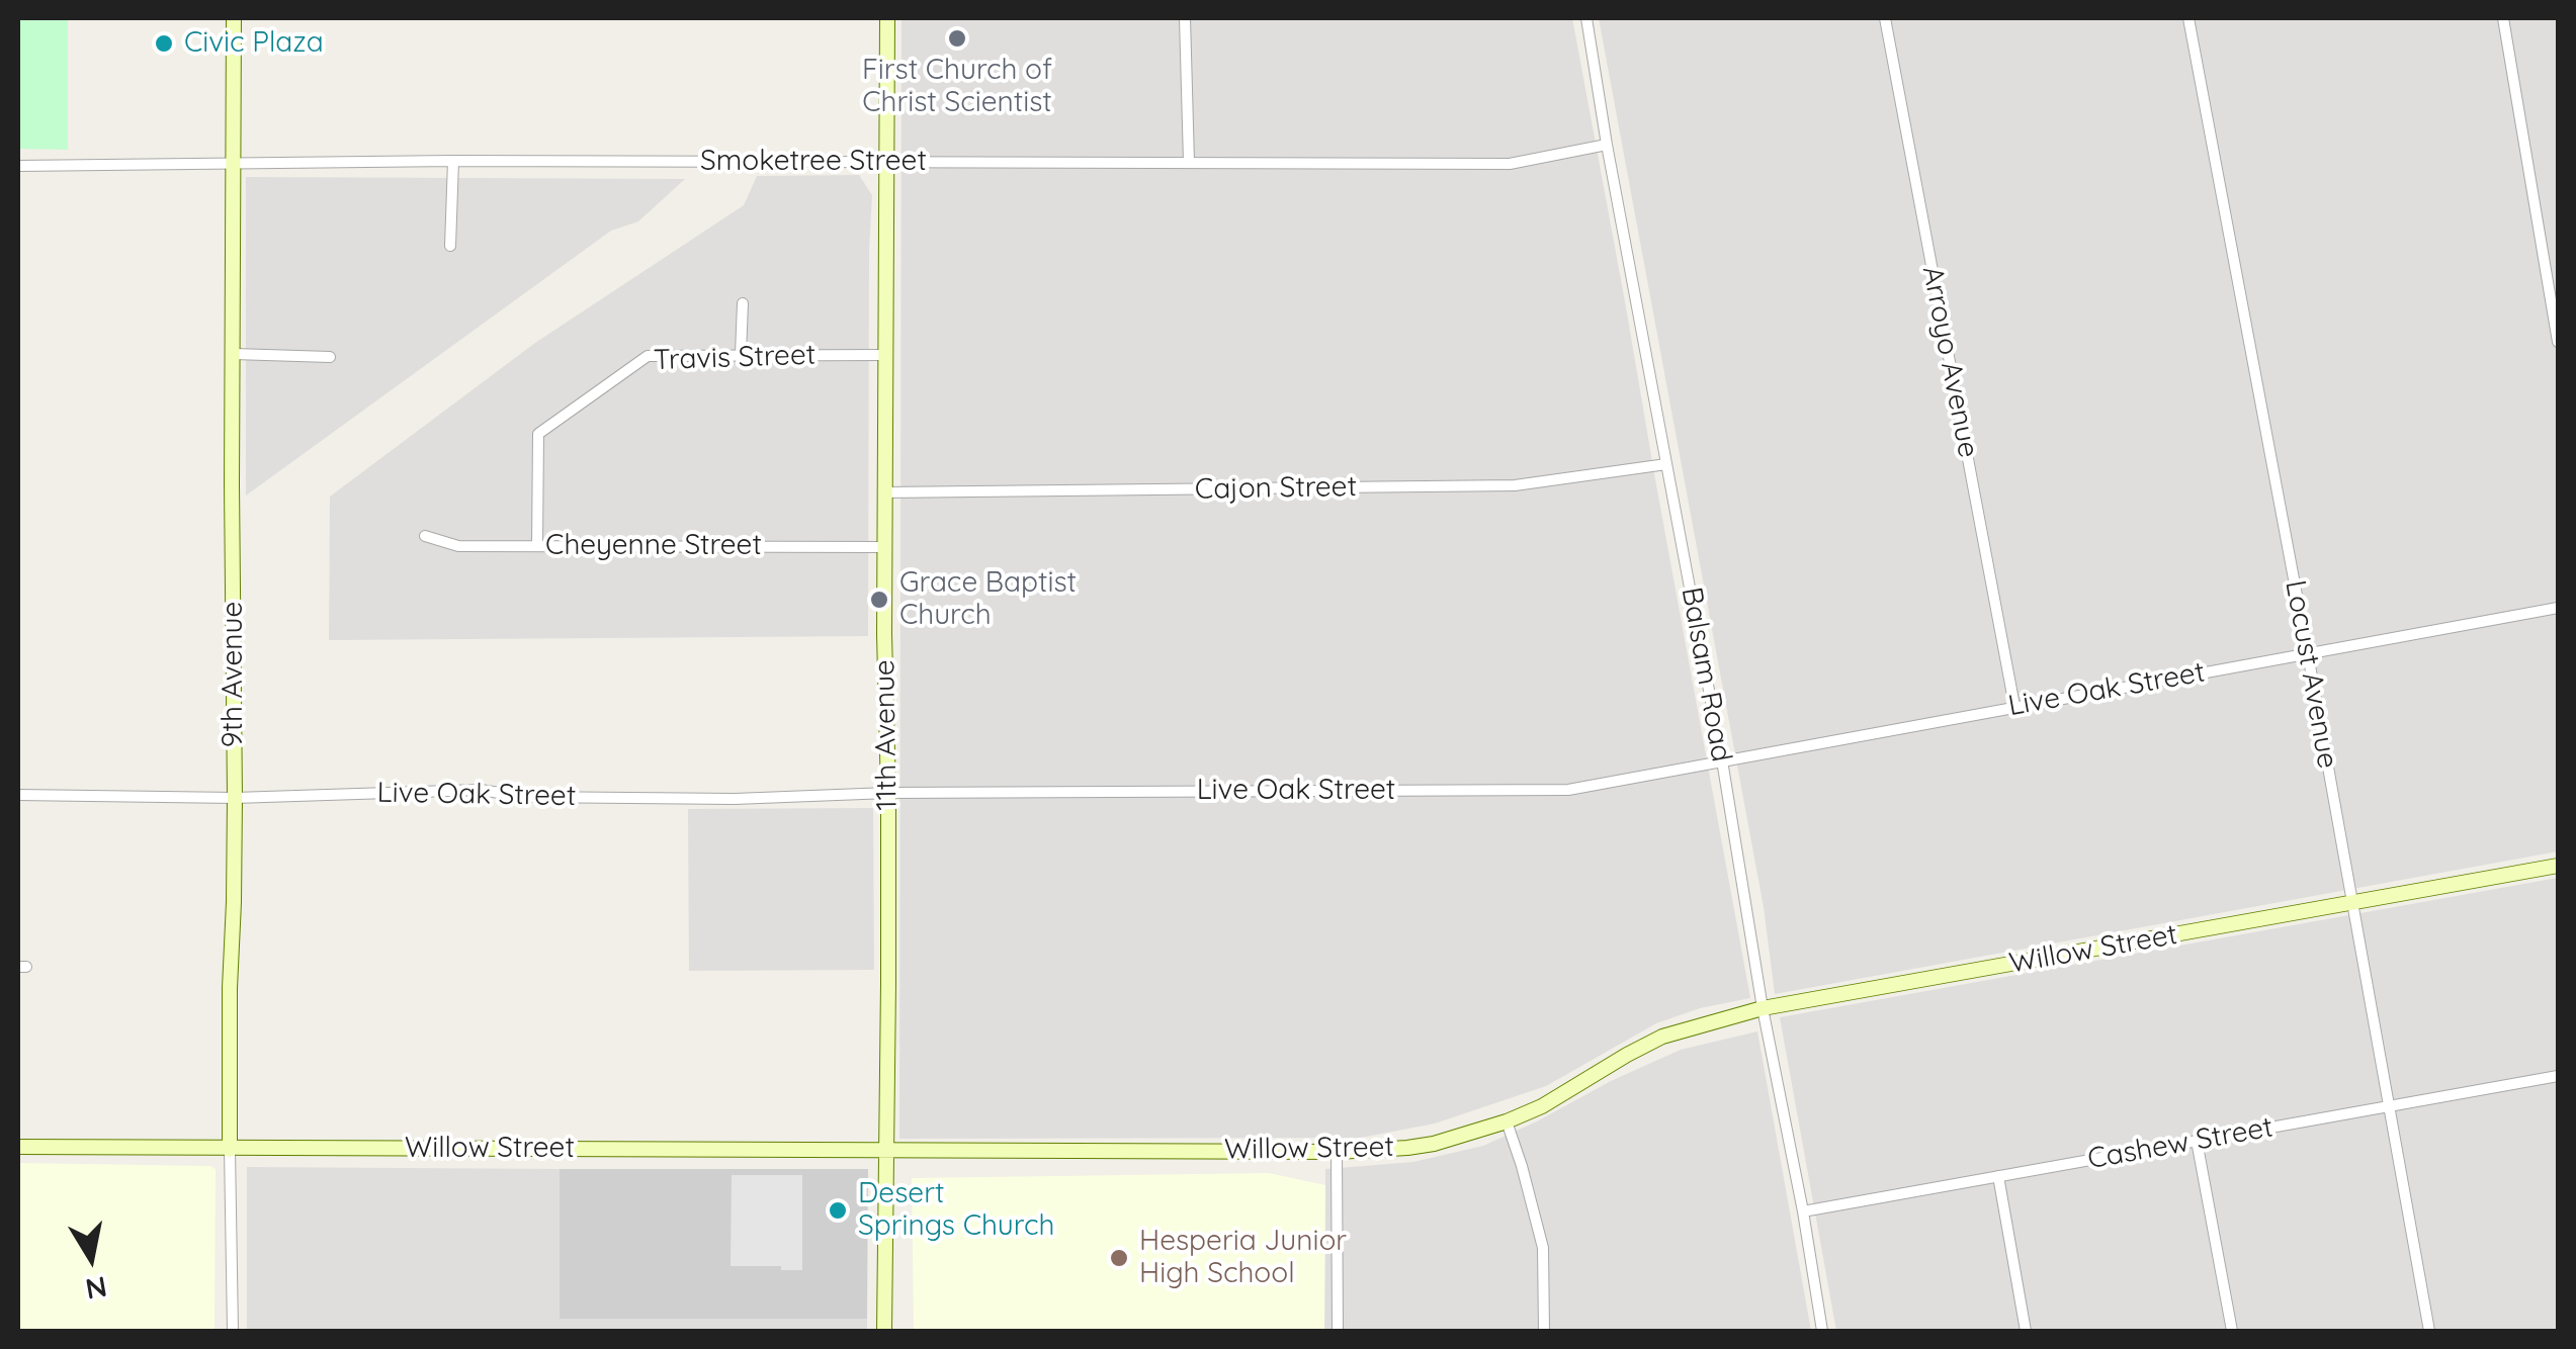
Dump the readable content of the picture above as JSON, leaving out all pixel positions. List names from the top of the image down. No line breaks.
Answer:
{"streets":{"street":["Smoketree Street","Travis Street","Arroyo Avenue","Cajon Street","Cheyenne Street","9th Avenue","Balsam Road","Locust Avenue","Live Oak Street","11th Avenue","Willow Street","Cashew Street"]},"crossings":[["Smoketree Street","9th Avenue"],["Smoketree Street","Balsam Road"],["Smoketree Street","11th Avenue"],["Travis Street","Cheyenne Street"],["Travis Street","11th Avenue"],["Arroyo Avenue","Live Oak Street"],["Cajon Street","Balsam Road"],["Cajon Street","11th Avenue"],["Cheyenne Street","11th Avenue"],["9th Avenue","Live Oak Street"],["9th Avenue","Willow Street"],["Balsam Road","Live Oak Street"],["Balsam Road","Willow Street"],["Balsam Road","Cashew Street"],["Locust Avenue","Live Oak Street"],["Locust Avenue","Willow Street"],["Locust Avenue","Cashew Street"],["Live Oak Street","11th Avenue"],["11th Avenue","Willow Street"]],"places":["First Church of Christ Scientist","Civic Plaza","Grace Baptist Church","Desert Springs Church","Hesperia Junior High School"],"north":"bottom"}
